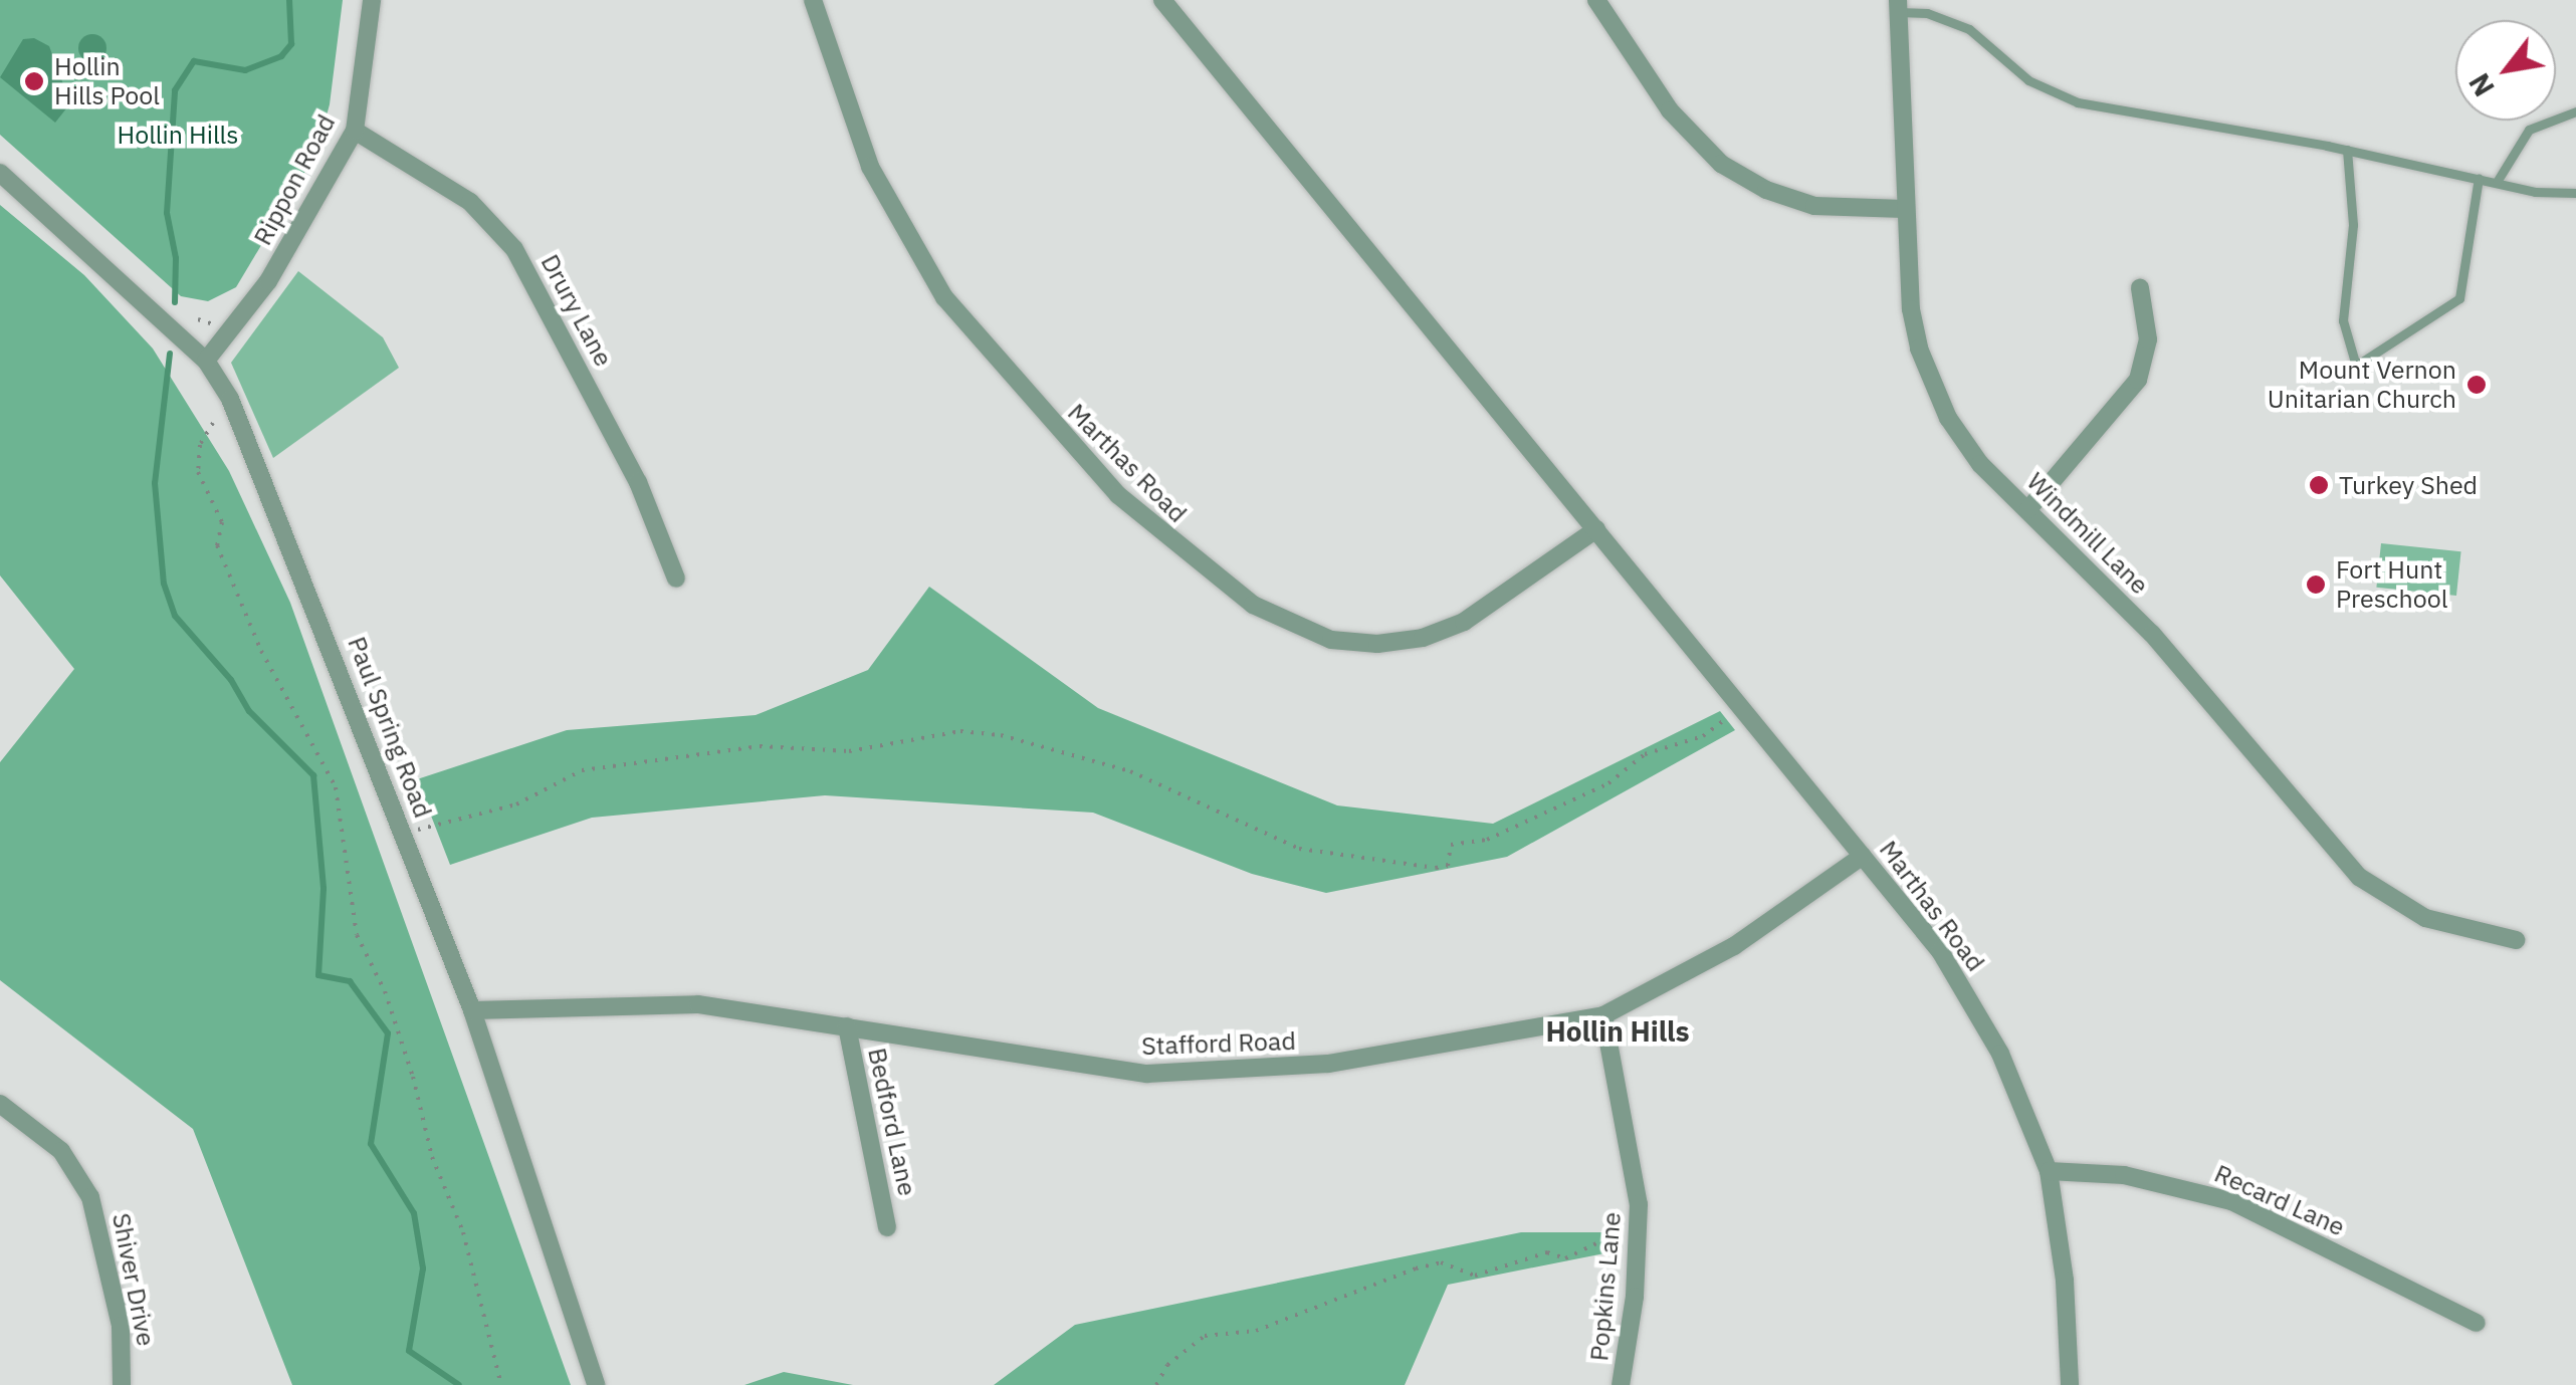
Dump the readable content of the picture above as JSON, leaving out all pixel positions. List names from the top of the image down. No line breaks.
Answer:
{"streets":{"street":["Rippon Road","Drury Lane","Marthas Road","Windmill Lane","Paul Spring Road","Stafford Road","Bedford Lane","Recard Lane","Shiver Drive","Popkins Lane"]},"crossings":[["Rippon Road","Drury Lane"],["Rippon Road","Paul Spring Road"],["Marthas Road","Stafford Road"],["Marthas Road","Recard Lane"],["Paul Spring Road","Stafford Road"],["Stafford Road","Bedford Lane"],["Stafford Road","Popkins Lane"]],"districts":["Hollin Hills"],"parks":["Hollin Hills"],"places":["Hollin Hills Pool","Mount Vernon Unitarian Church","Turkey Shed","Fort Hunt Preschool"],"north":"bottom left"}
